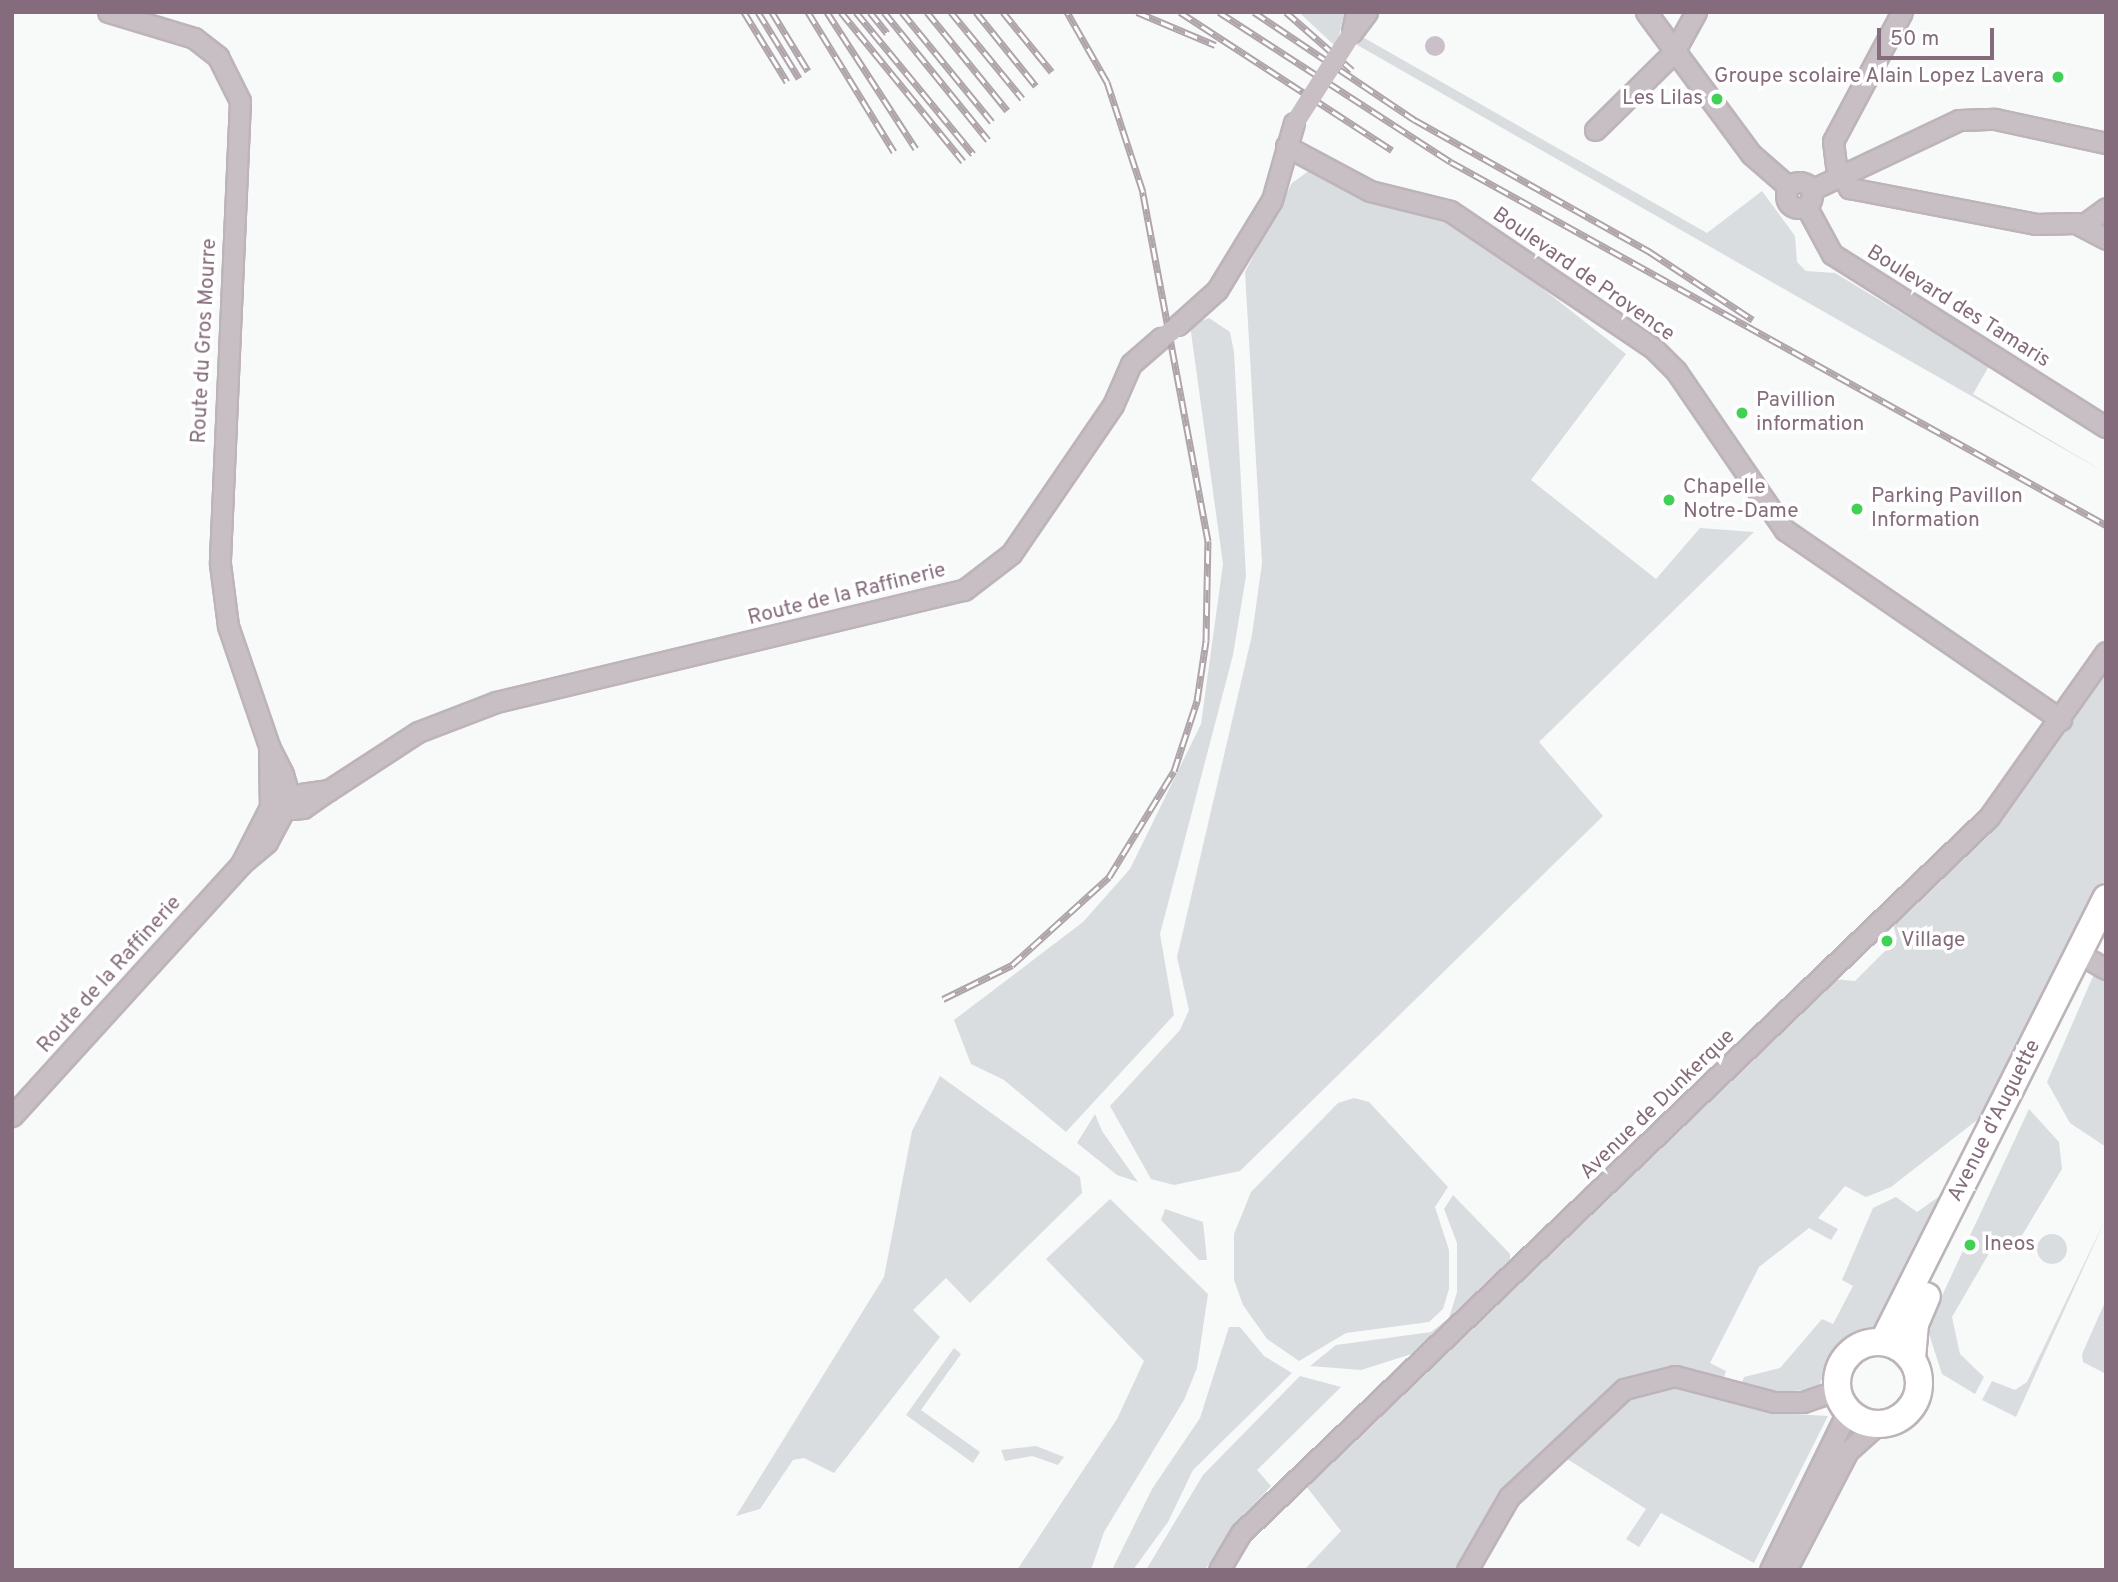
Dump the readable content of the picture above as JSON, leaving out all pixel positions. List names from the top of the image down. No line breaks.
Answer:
{"streets":{"main road":["Avenue d'Auguette"],"street":["Boulevard de Provence","Boulevard des Tamaris","Route du Gros Mourre","Route de la Raffinerie","Avenue de Dunkerque"]},"crossings":[["Boulevard de Provence","Route de la Raffinerie"],["Boulevard de Provence","Avenue de Dunkerque"],["Route du Gros Mourre","Route de la Raffinerie"]],"places":["Groupe scolaire Alain Lopez Lavera","Les Lilas","Pavillion information","Chapelle Notre-Dame","Parking Pavillon Information","Village","Ineos"],"scale_bar":"50 m"}
